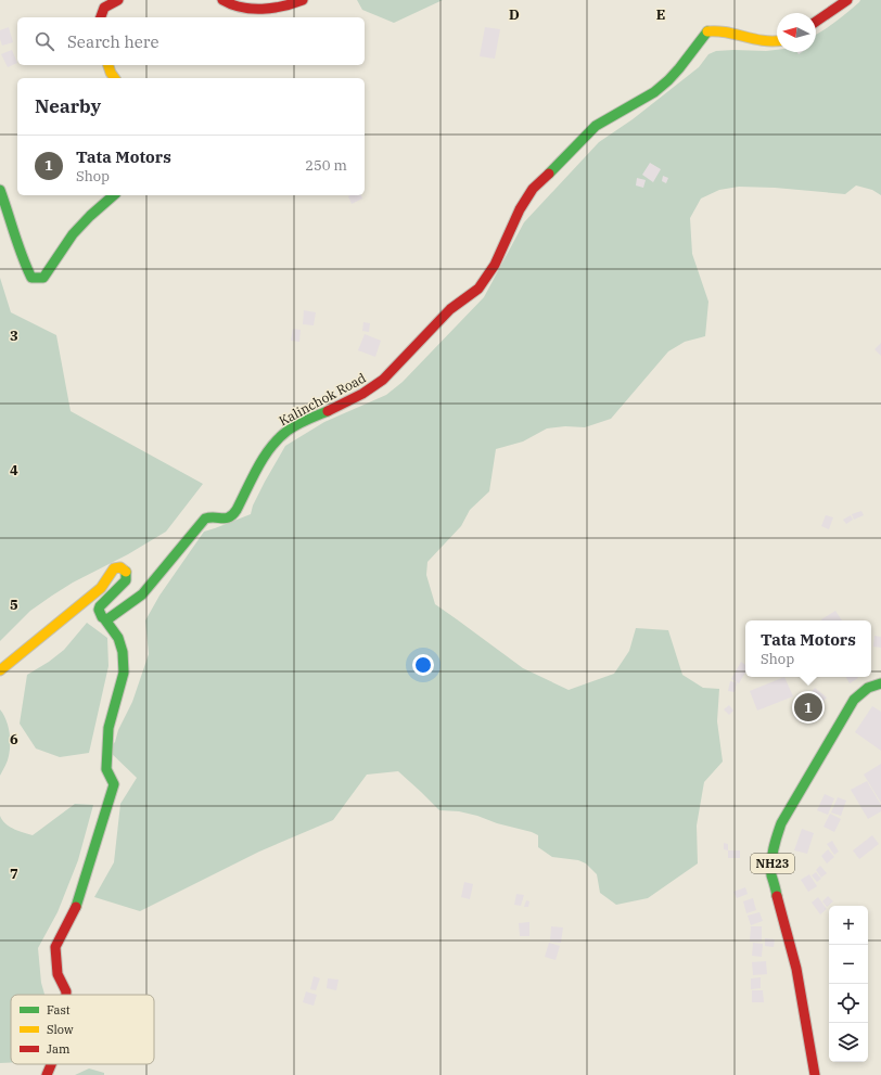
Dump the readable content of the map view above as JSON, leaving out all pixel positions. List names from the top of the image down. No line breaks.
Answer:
{"streets":{"street":["Kalinchok Road","NH23"]},"legend":["Fast","Slow","Jam"],"north":"left","page":{"search":"Search here","heading":"Nearby","list":[{"mark":"1","name":"Tata Motors","note":"Shop","value":"250 m"}],"popup":["Tata Motors","Shop"],"pins":"1","map_buttons":["+","−"]},"grid":{"columns":["D","E"],"rows":["3","4","5","6","7"]}}
